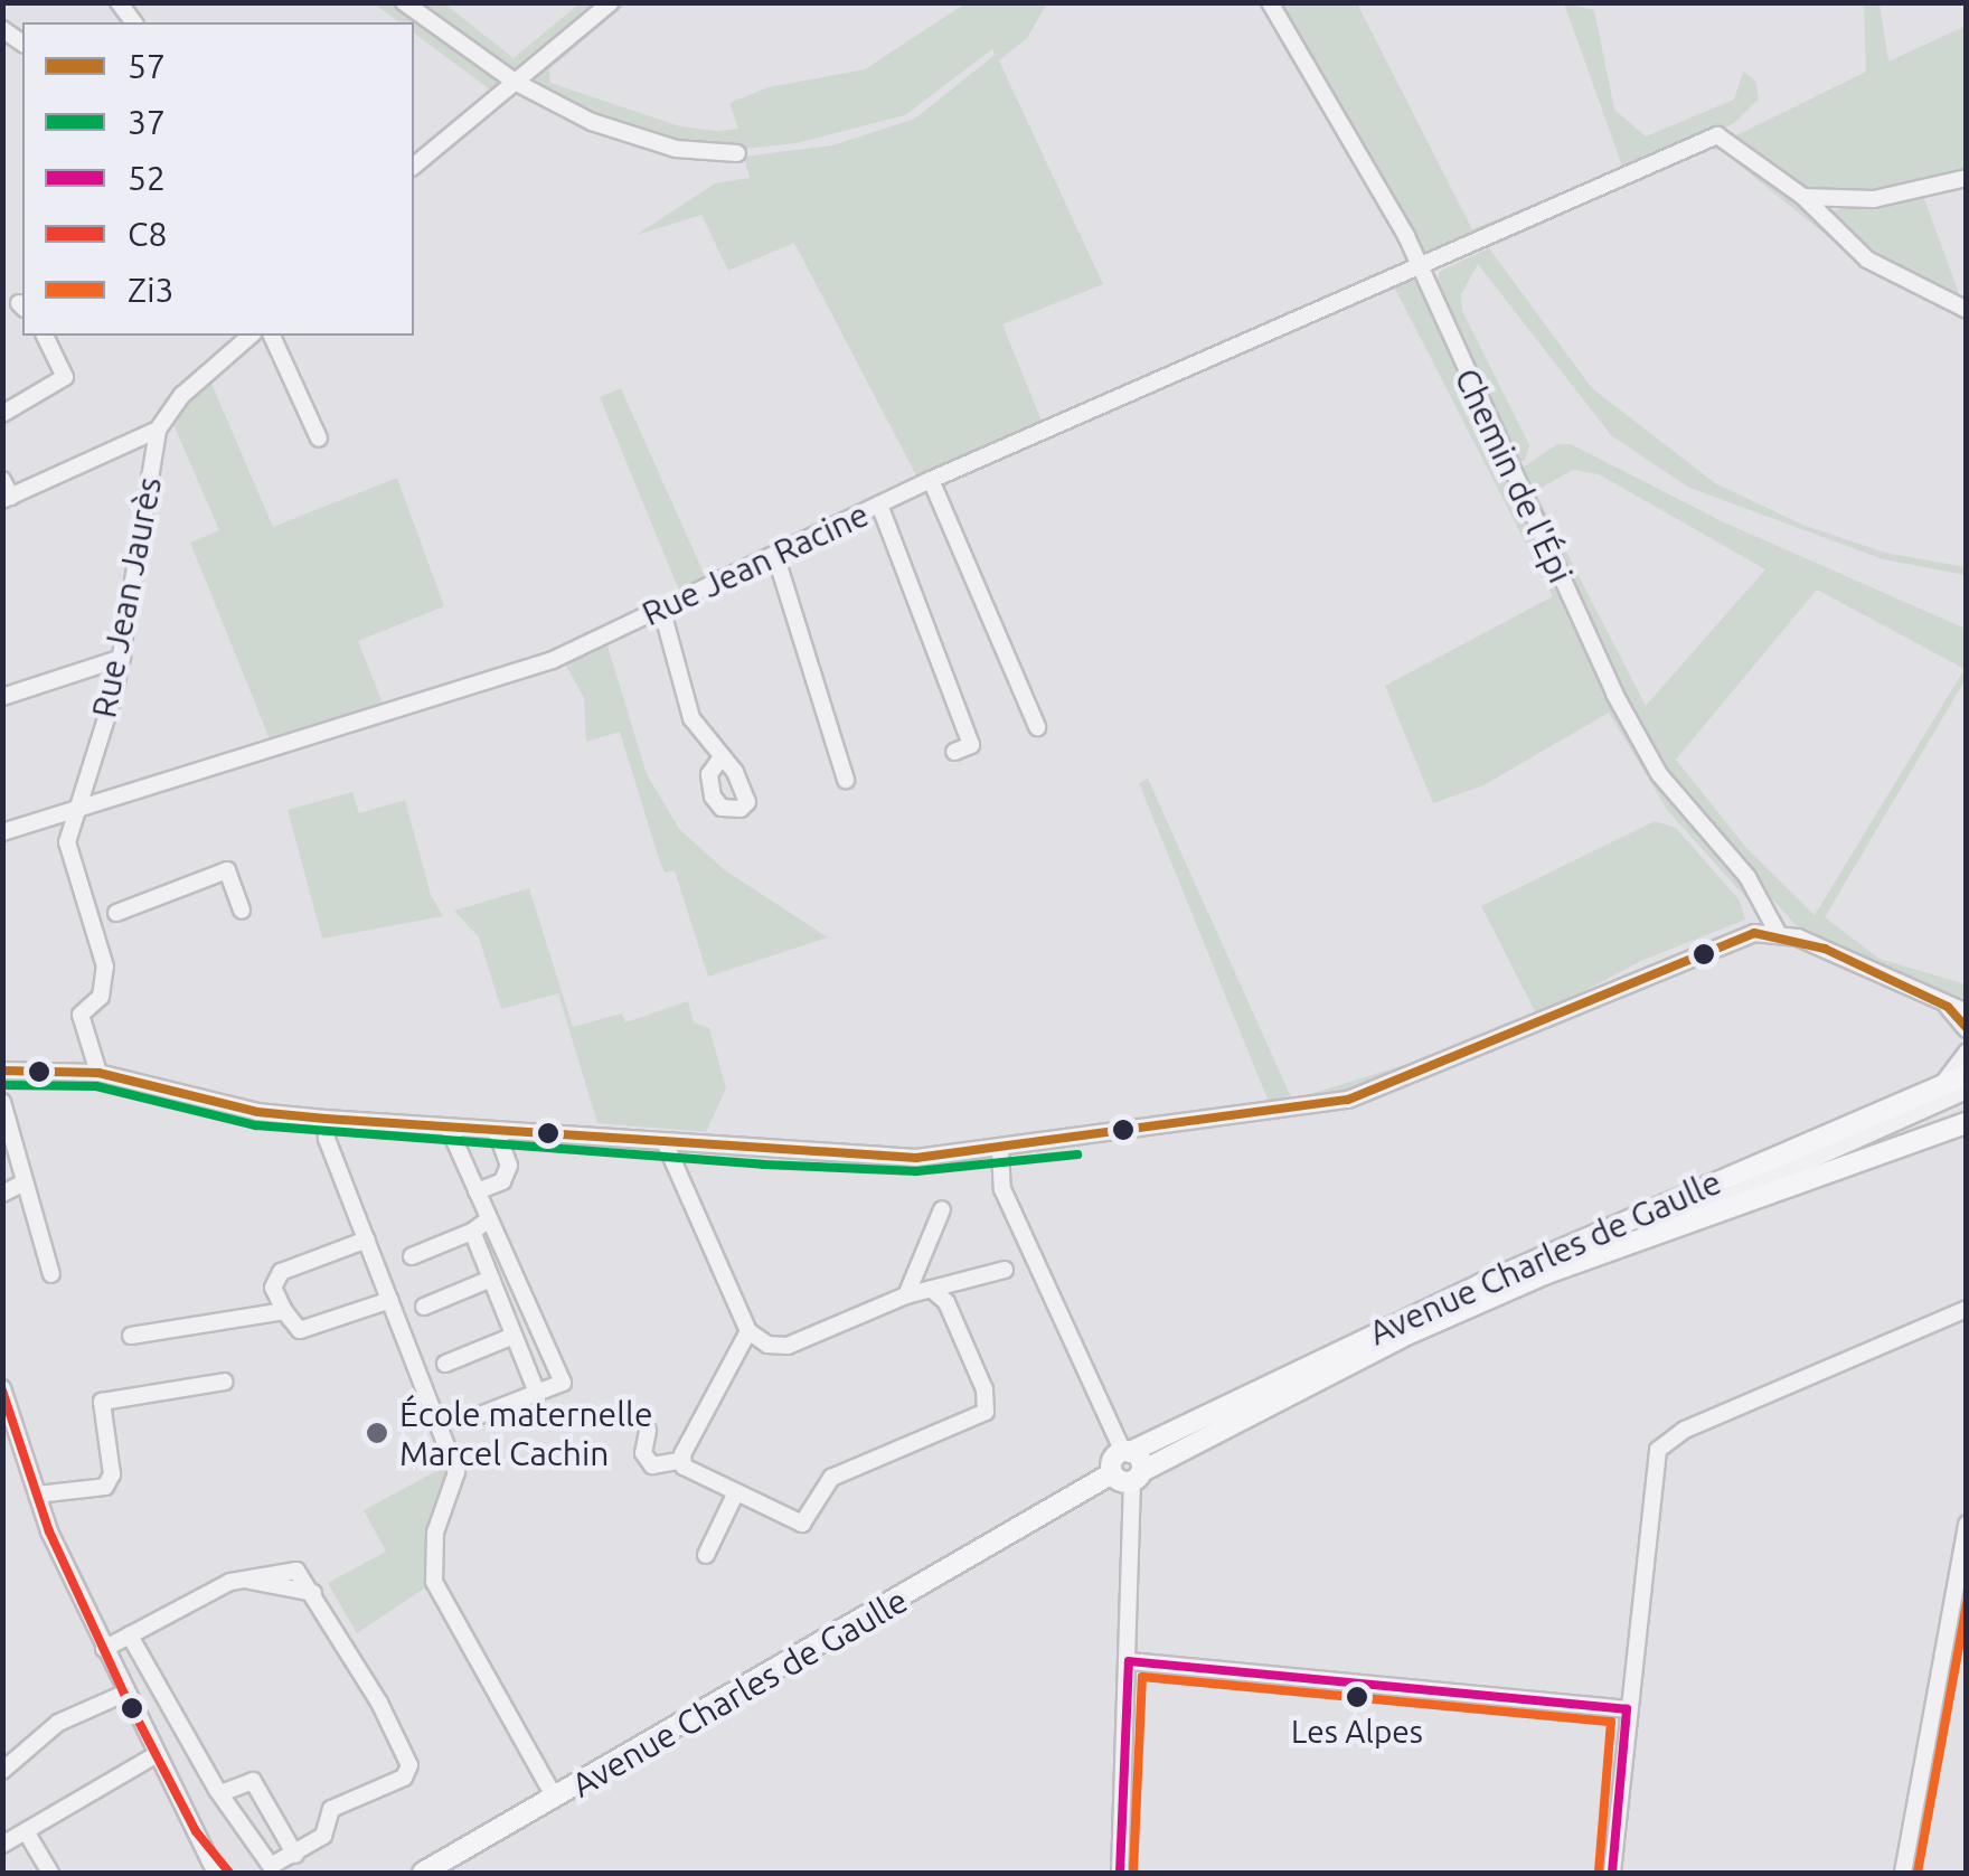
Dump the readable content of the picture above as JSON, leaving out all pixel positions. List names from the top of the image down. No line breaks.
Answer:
{"streets":{"main road":["Avenue Charles de Gaulle"],"street":["Chemin de l'Épi","Rue Jean Racine","Rue Jean Jaurès"]},"crossings":[["Chemin de l'Épi","Rue Jean Racine"],["Rue Jean Racine","Rue Jean Jaurès"]],"places":["École maternelle Marcel Cachin","Les Alpes"],"lines":["transit line 57","transit line 37","transit line C8","transit line Zi3","transit line 52"],"legend":["57","37","52","C8","Zi3"]}
